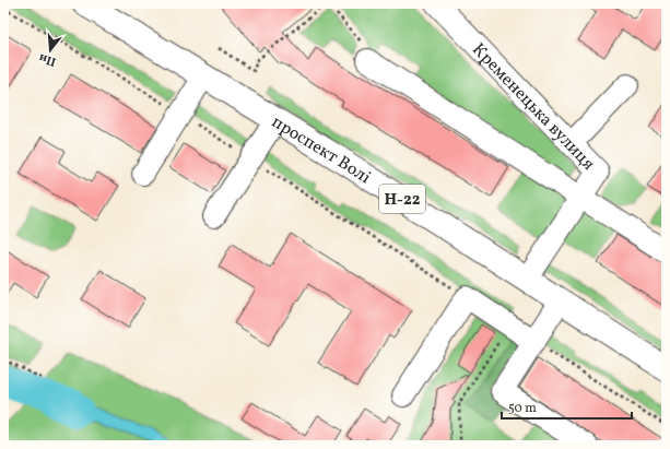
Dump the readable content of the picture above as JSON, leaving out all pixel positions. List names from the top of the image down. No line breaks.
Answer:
{"streets":{"main road":["проспект Волі","Н-22"],"street":["Кременецька вулиця"]},"crossings":[["Кременецька вулиця","проспект Волі"]],"scale_bar":"50 m","north":"bottom"}
